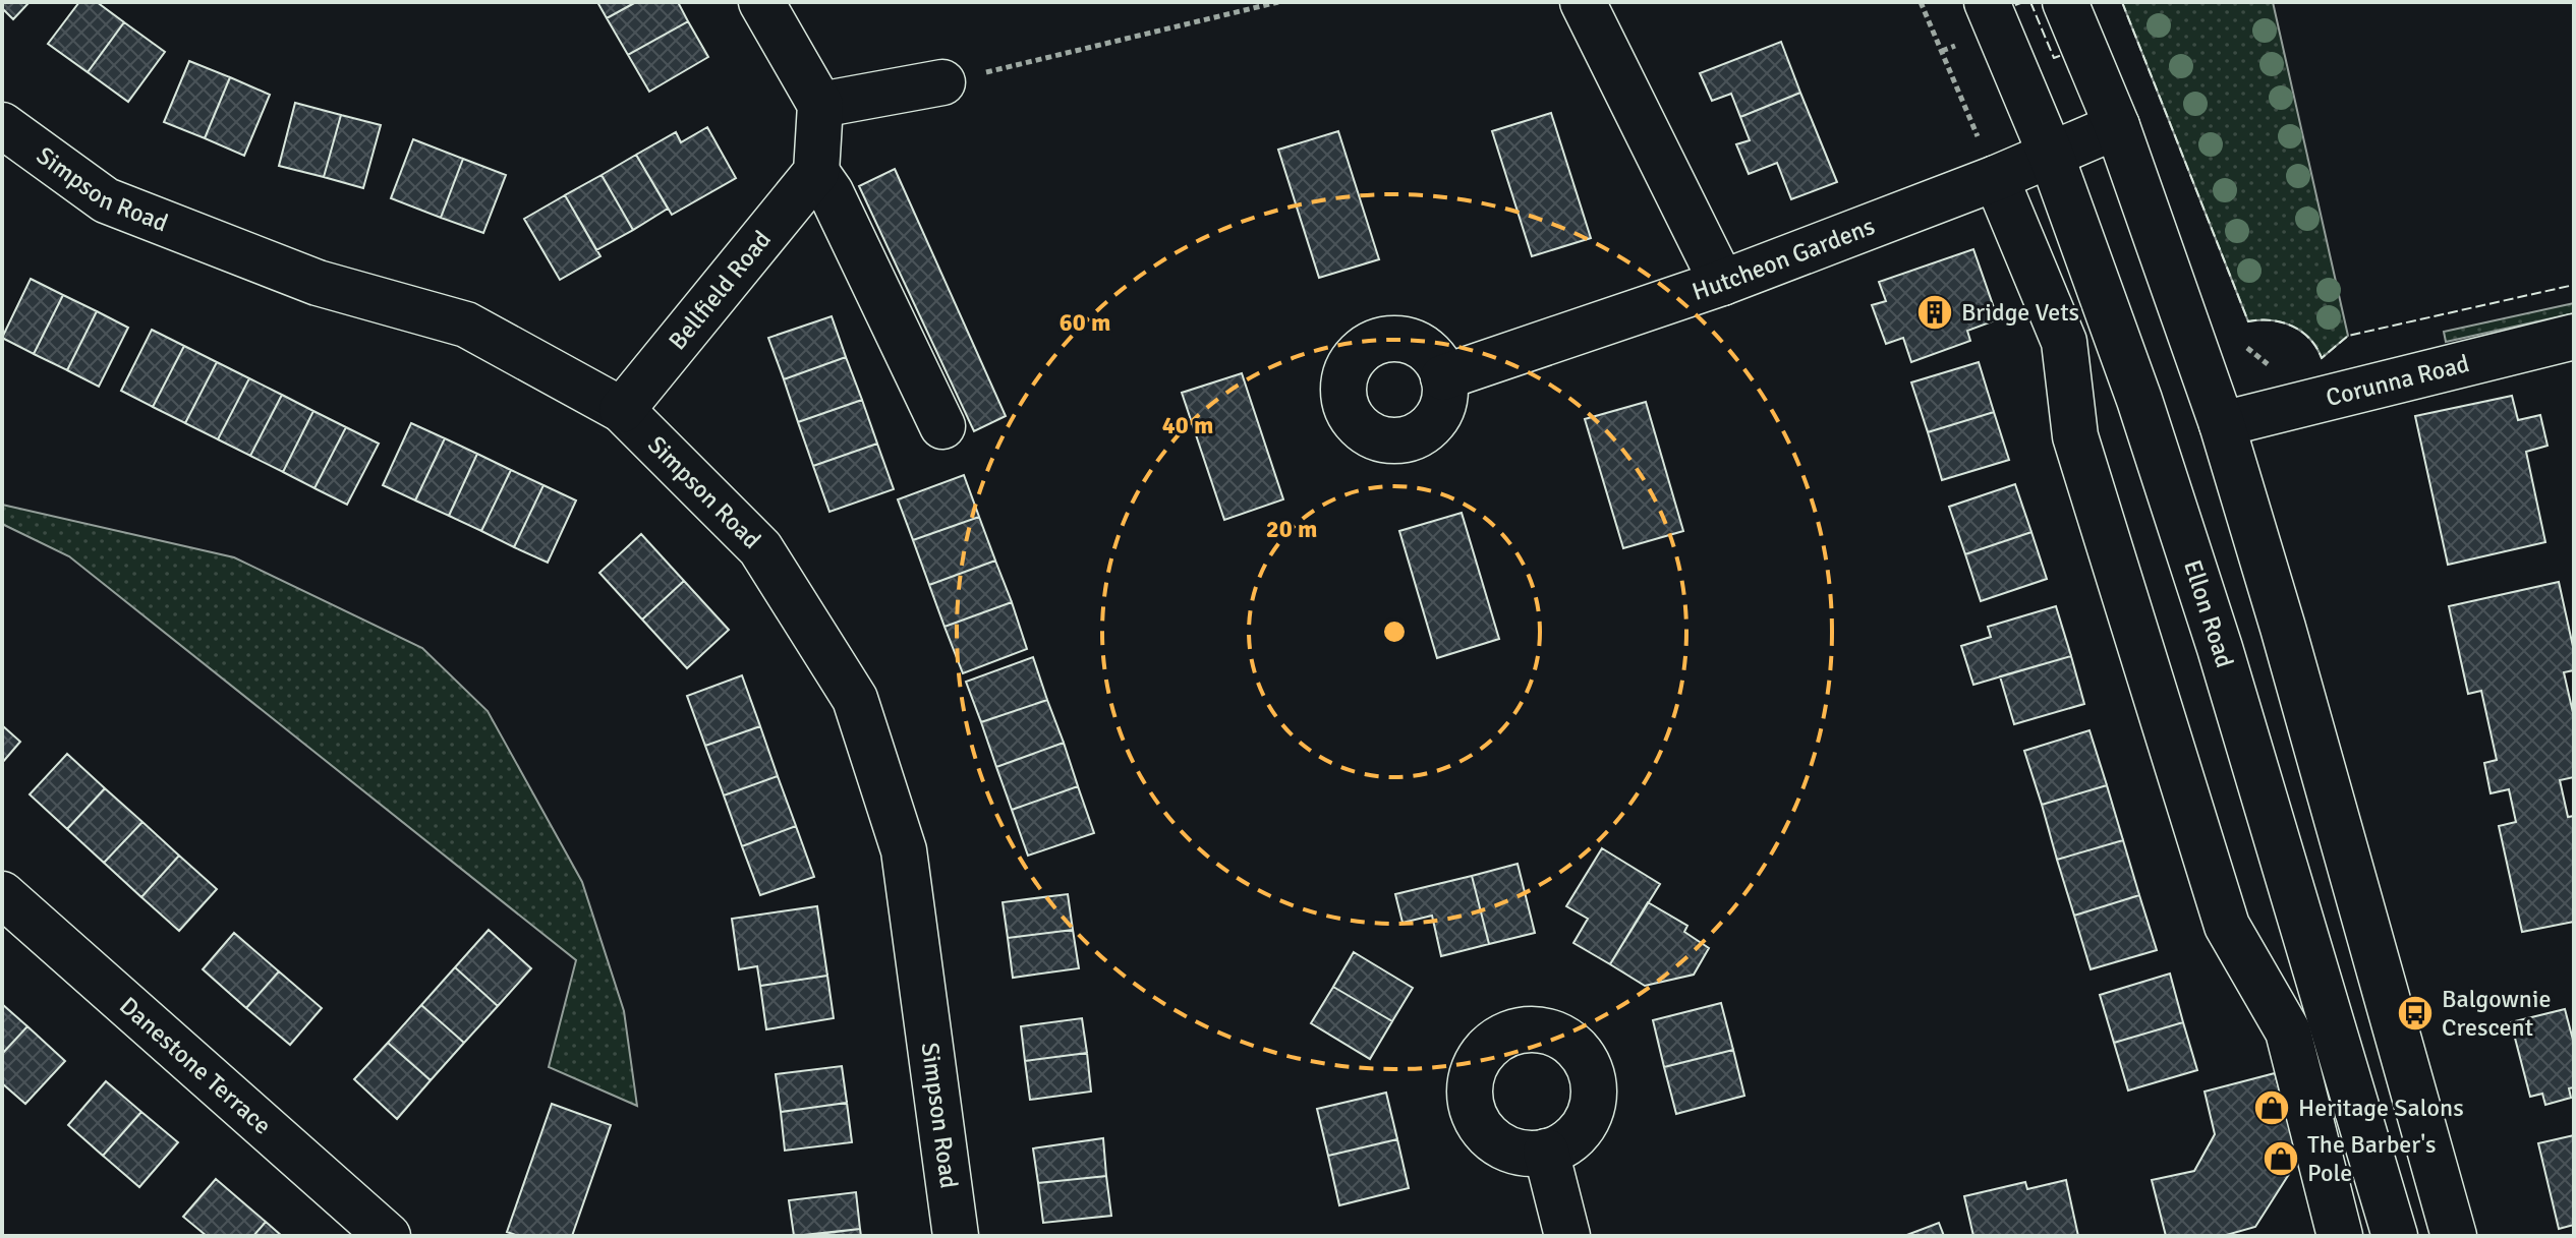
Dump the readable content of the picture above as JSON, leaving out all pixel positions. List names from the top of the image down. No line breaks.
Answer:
{"streets":{"street":["Simpson Road","Hutcheon Gardens","Bellfield Road","Corunna Road","Ellon Road","Danestone Terrace"]},"crossings":[["Simpson Road","Bellfield Road"],["Hutcheon Gardens","Ellon Road"]],"places":{"building":["Bridge Vets"],"bus stop":["Balgownie Crescent"],"shop":["Heritage Salons","The Barber's Pole"]},"rings":["60 m","40 m","20 m"]}
